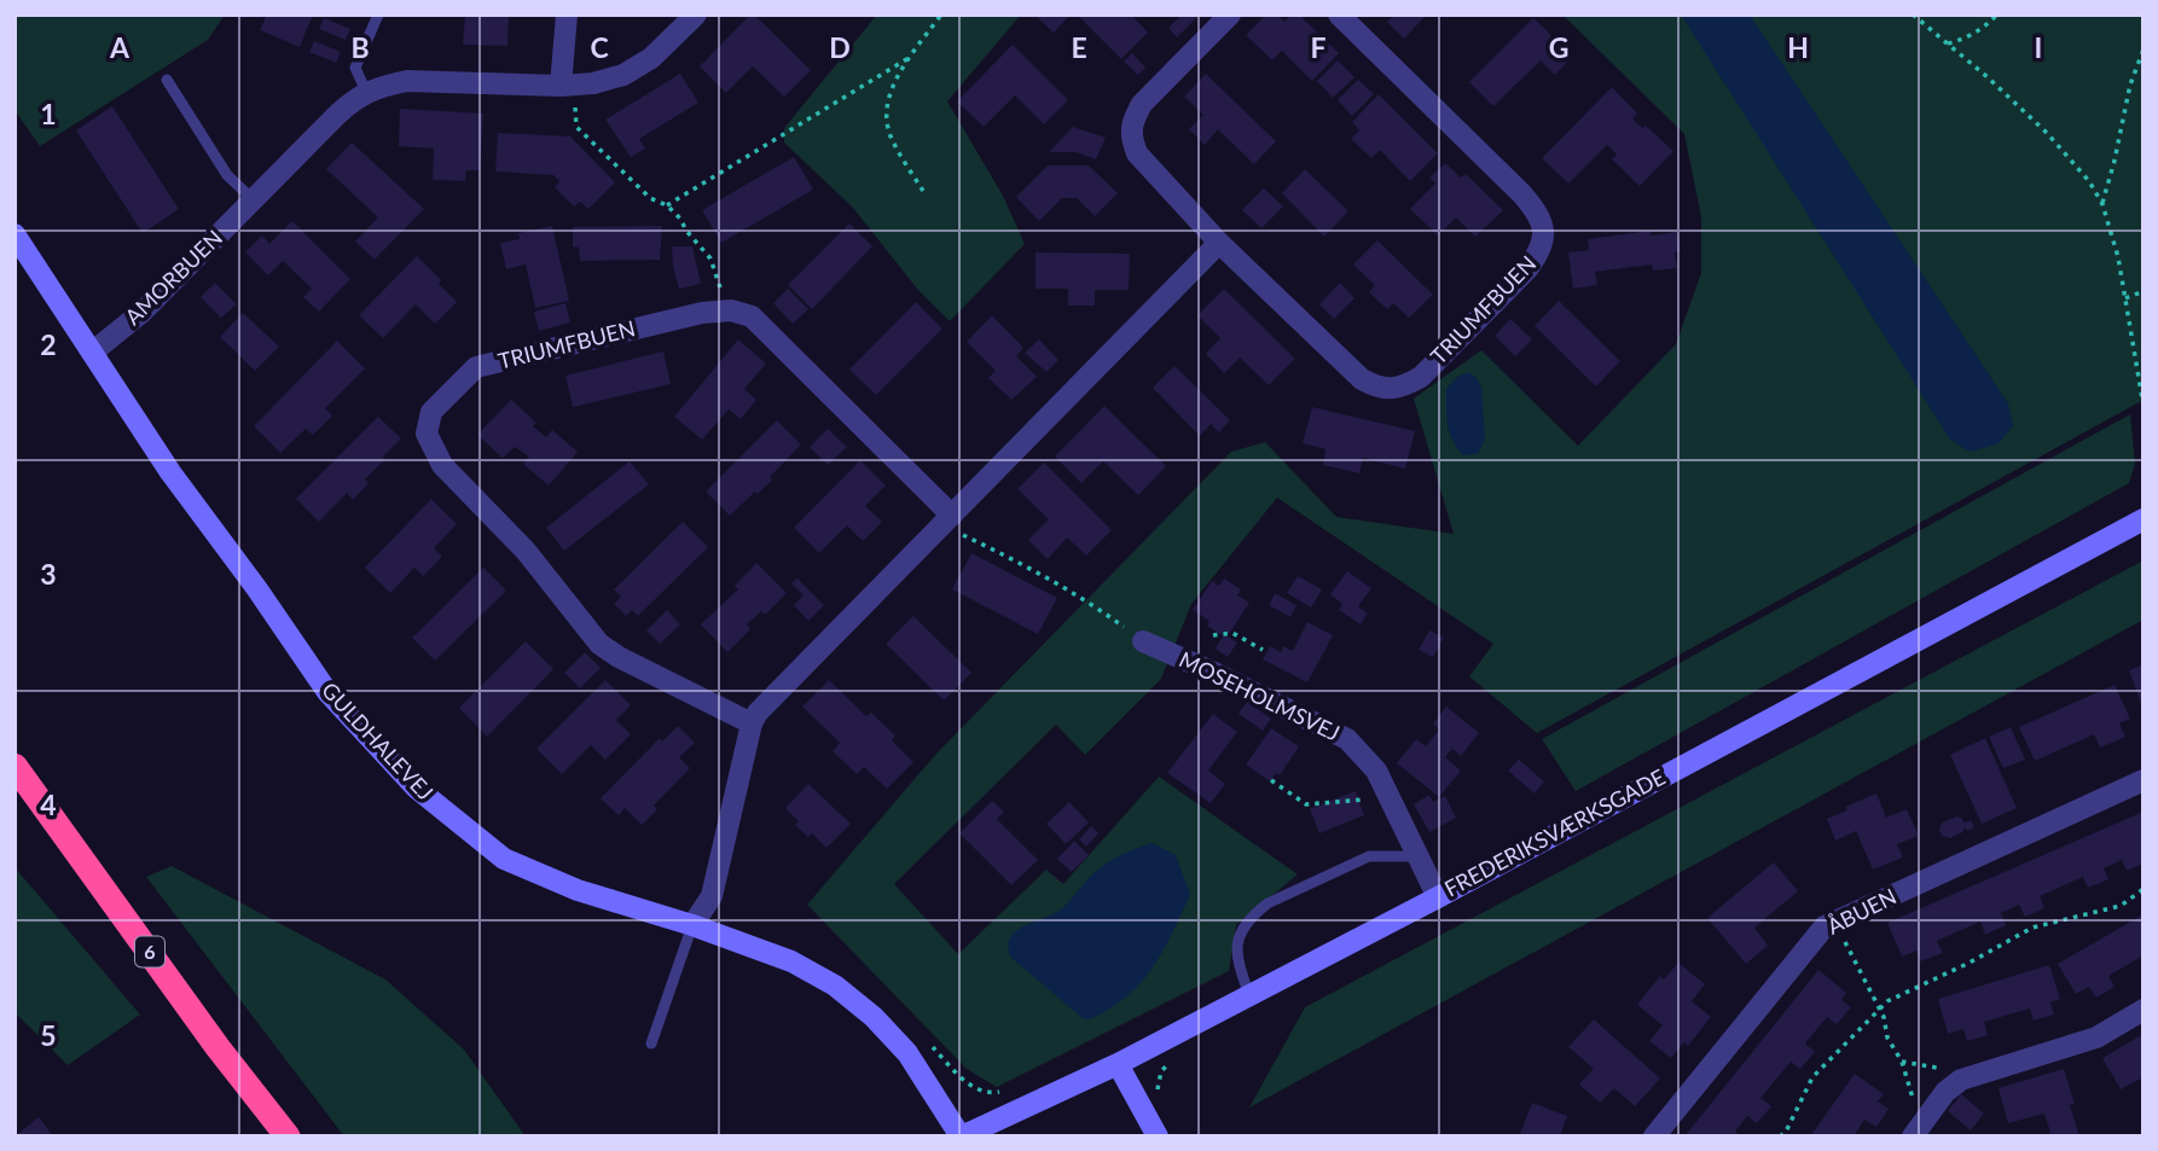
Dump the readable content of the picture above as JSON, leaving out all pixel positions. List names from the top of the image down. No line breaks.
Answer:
{"streets":{"highway":["6"],"street":["AMORBUEN","TRIUMFBUEN","MOSEHOLMSVEJ","GULDHALEVEJ","FREDERIKSVÆRKSGADE","ÅBUEN"]},"crossings":[["AMORBUEN","GULDHALEVEJ"],["MOSEHOLMSVEJ","FREDERIKSVÆRKSGADE"],["GULDHALEVEJ","FREDERIKSVÆRKSGADE"]],"grid":{"columns":["A","B","C","D","E","F","G","H","I"],"rows":["1","2","3","4","5"]}}
